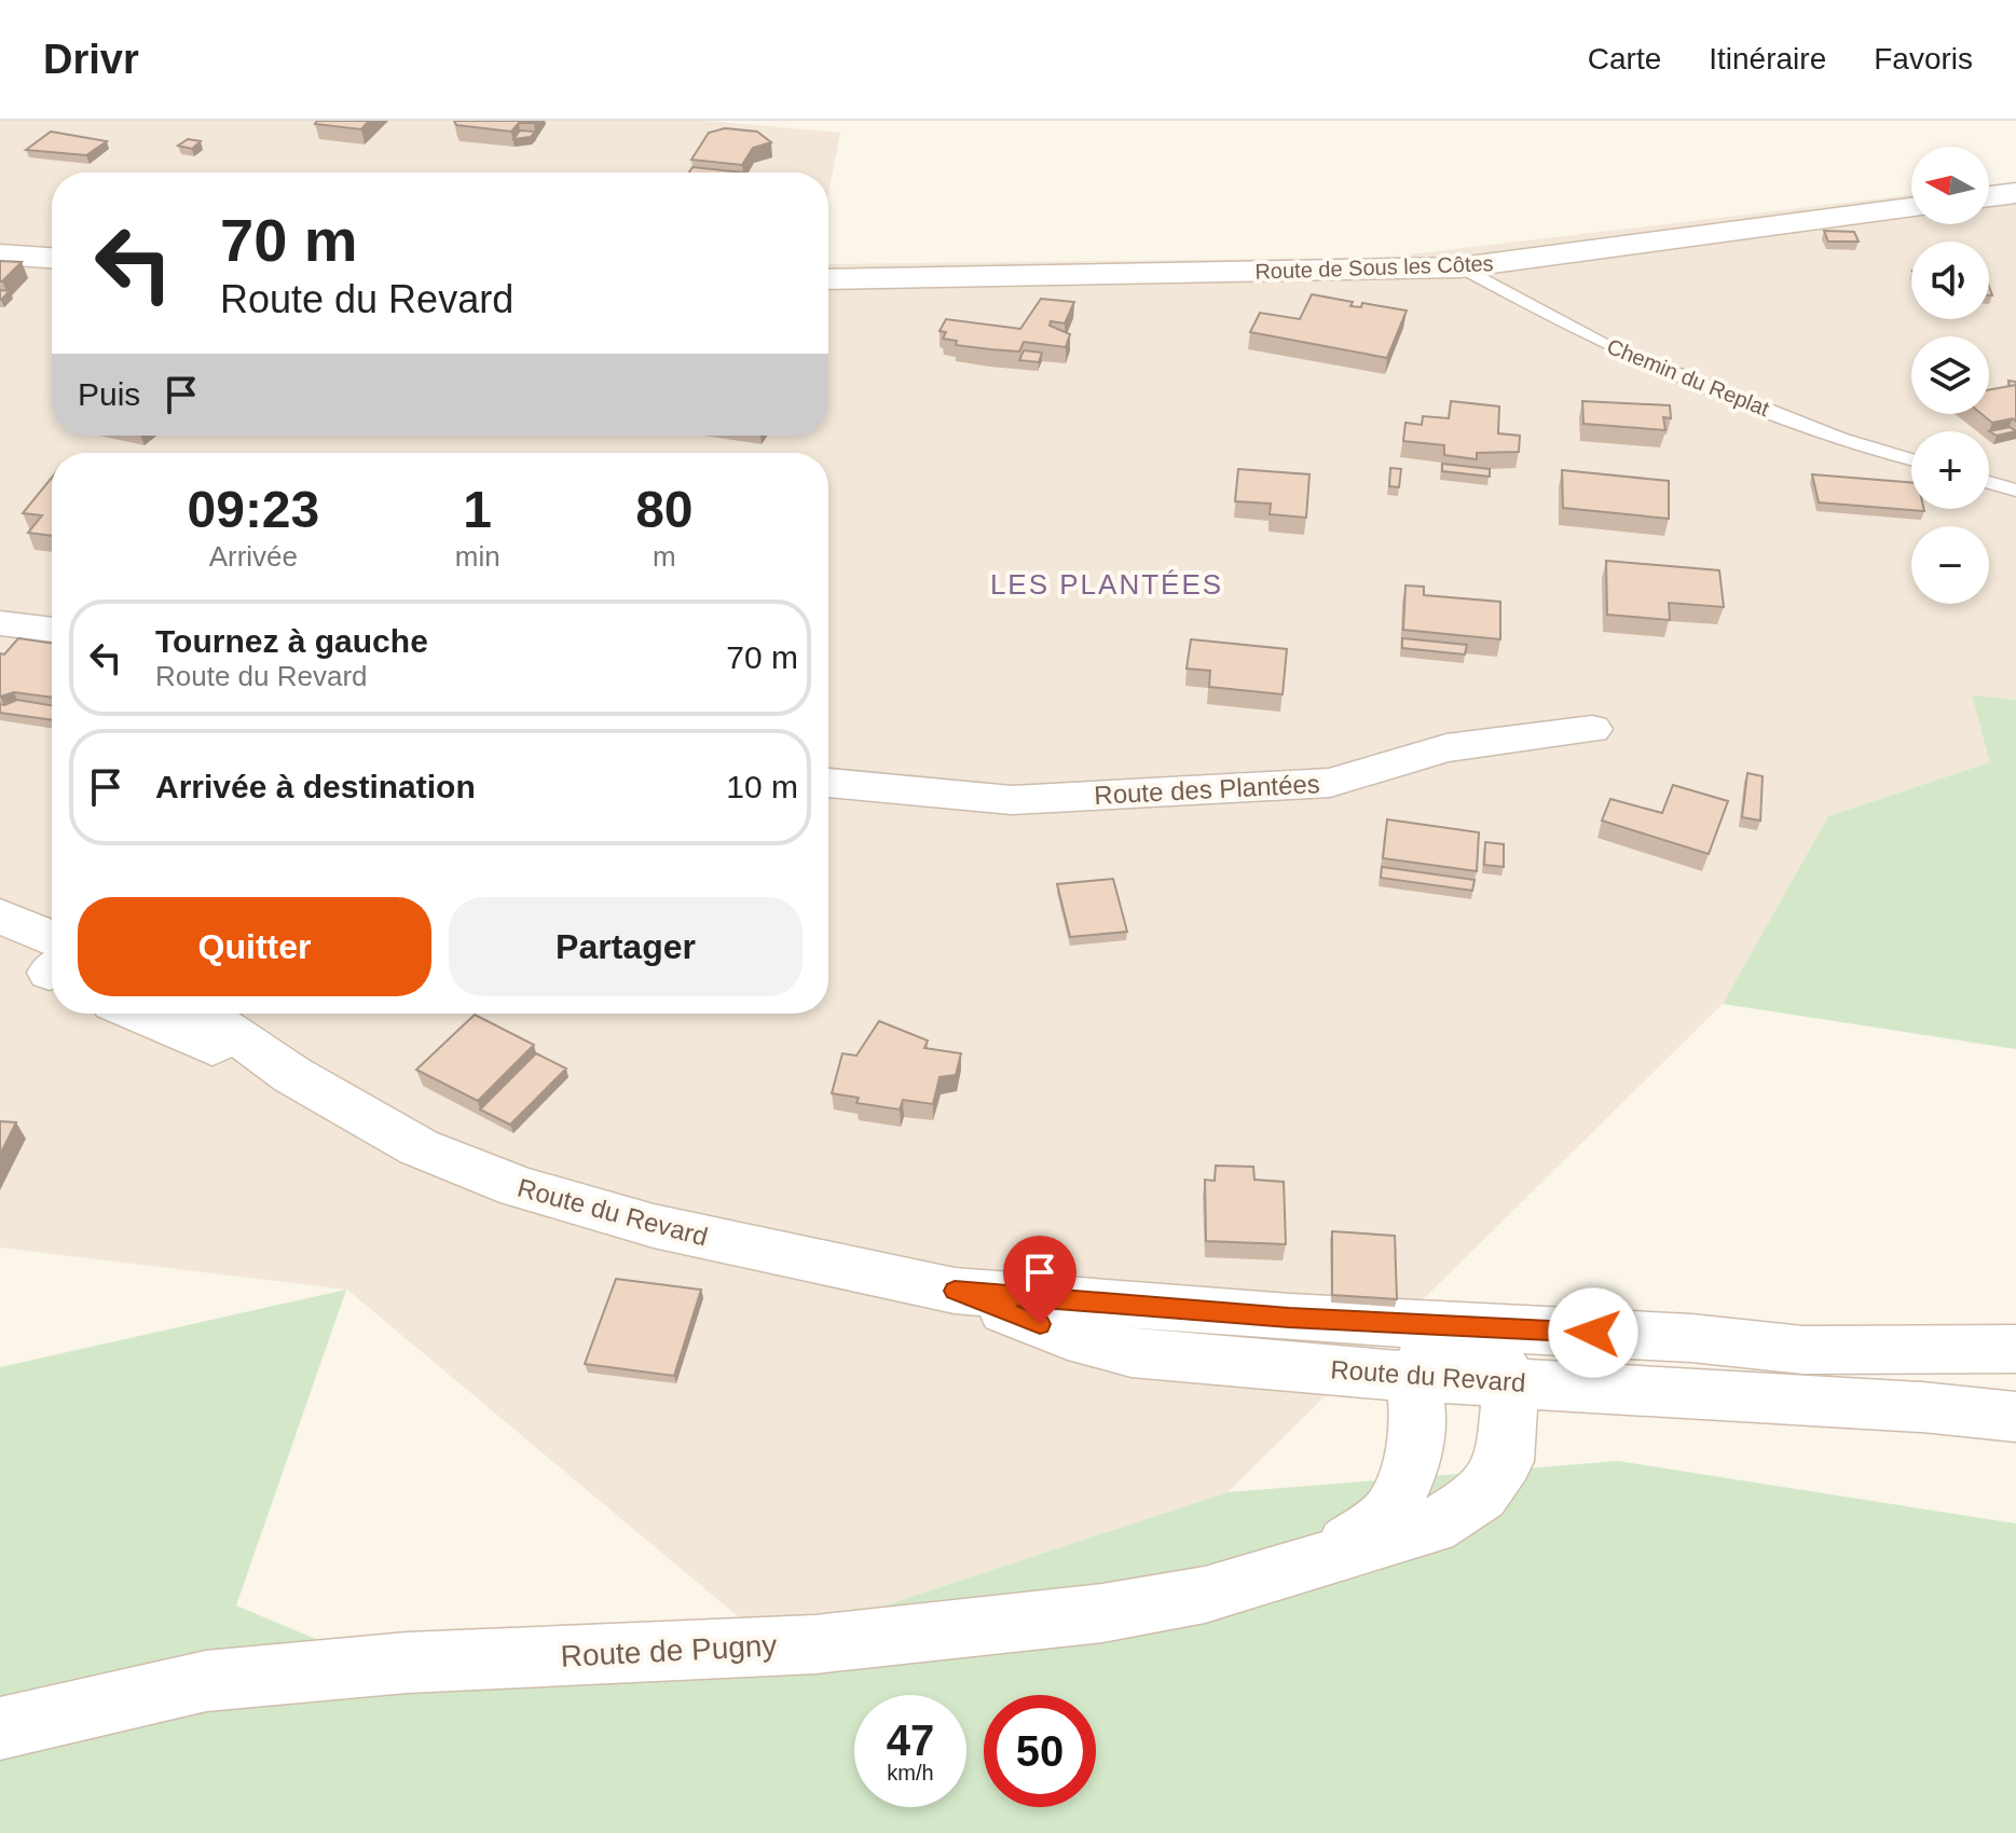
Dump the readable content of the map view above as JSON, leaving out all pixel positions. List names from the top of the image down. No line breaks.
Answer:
{"streets":{"street":["Route de Sous les Côtes","Route des Plantées","Route du Revard","Route de Pugny"],"lane":["Chemin du Replat"]},"crossings":[["Route de Sous les Côtes","Chemin du Replat"],["Route du Revard","Route de Pugny"]],"districts":["LES PLANTÉES"],"north":"left","page":{"header":"Drivr","nav":["Carte","Itinéraire","Favoris"],"map_buttons":["+","−"],"turn":["70 m","Route du Revard"],"then":"Puis","eta":["09:23","Arrivée","1","min","80","m"],"list":[{"name":"Tournez à gauche","note":"Route du Revard","value":"70 m"},{"name":"Arrivée à destination","value":"10 m"}],"buttons":["Quitter","Partager"],"speed":"47 km/h","limit":"50"}}
